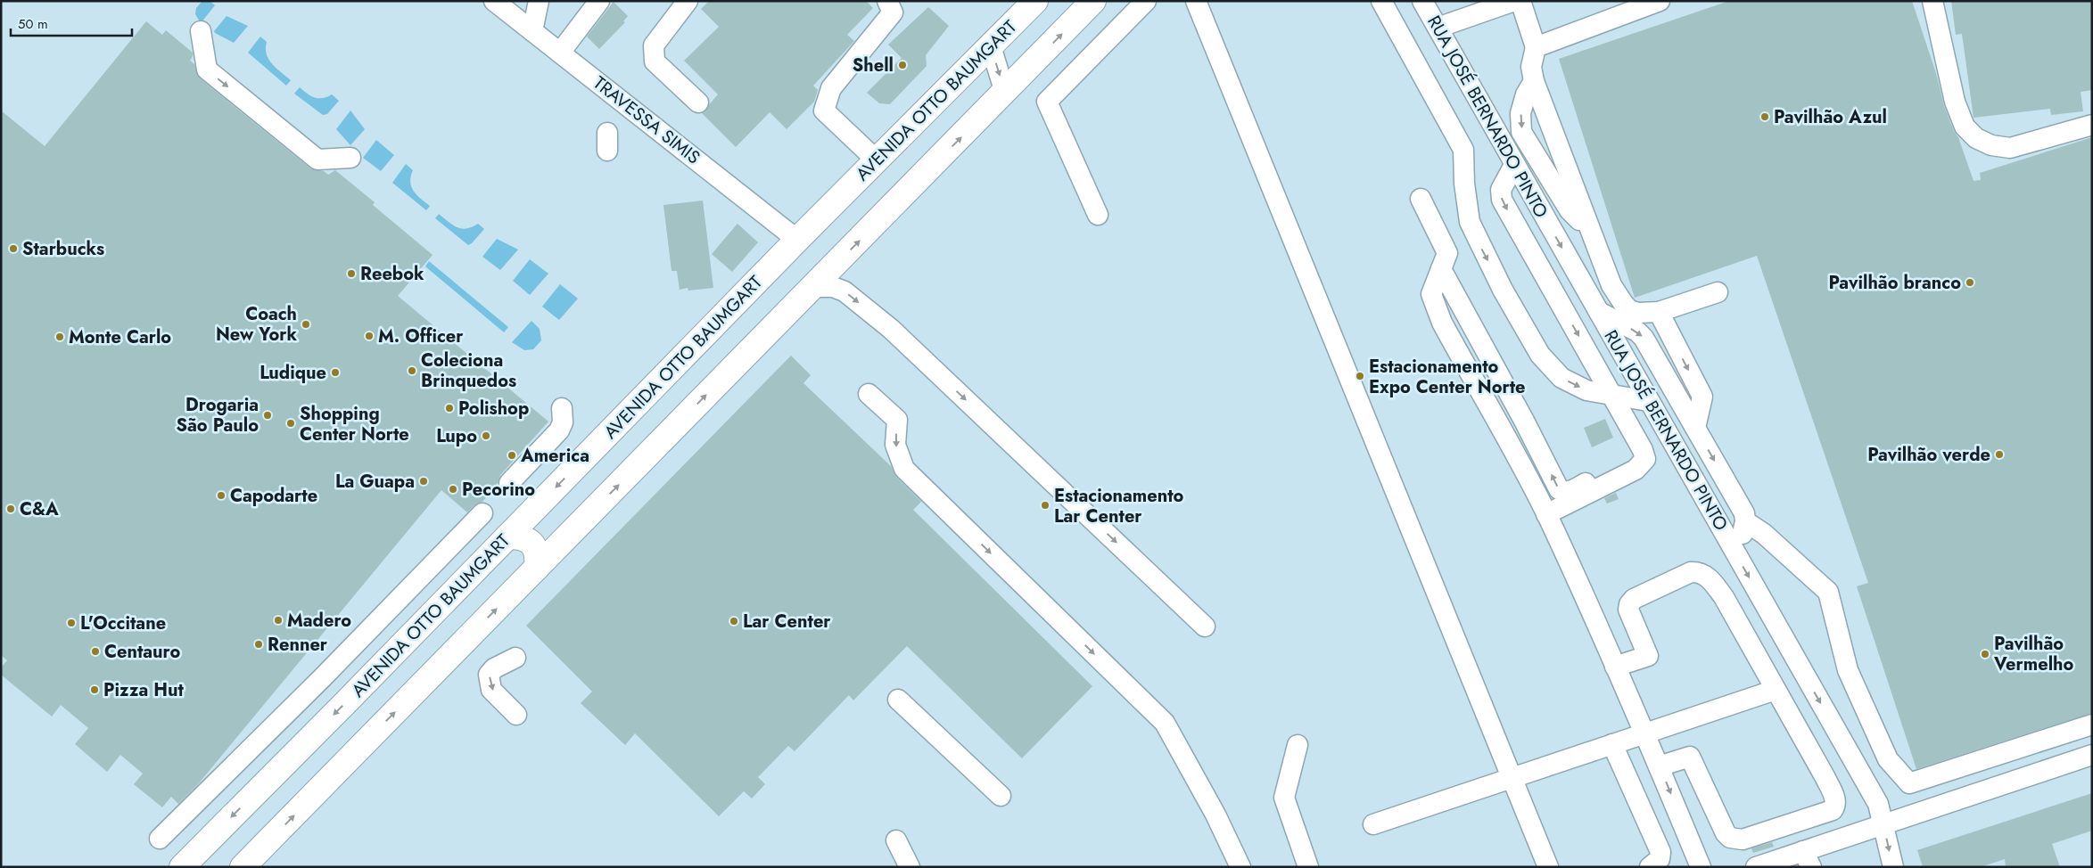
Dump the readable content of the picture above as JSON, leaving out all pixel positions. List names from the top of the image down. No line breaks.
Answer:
{"streets":{"main road":["AVENIDA OTTO BAUMGART"],"street":["RUA JOSÉ BERNARDO PINTO","TRAVESSA SIMIS"]},"crossings":[["AVENIDA OTTO BAUMGART","TRAVESSA SIMIS"]],"places":["Shell","Pavilhão Azul","Starbucks","Reebok","Pavilhão branco","Coach New York","M. Officer","Monte Carlo","Coleciona Brinquedos","Ludique","Estacionamento Expo Center Norte","Polishop","Drogaria São Paulo","Shopping Center Norte","Lupo","Pavilhão verde","America","La Guapa","Pecorino","Capodarte","Estacionamento Lar Center","C&A","Madero","Lar Center","L'Occitane","Renner","Centauro","Pavilhão Vermelho","Pizza Hut"],"scale_bar":"50 m"}
